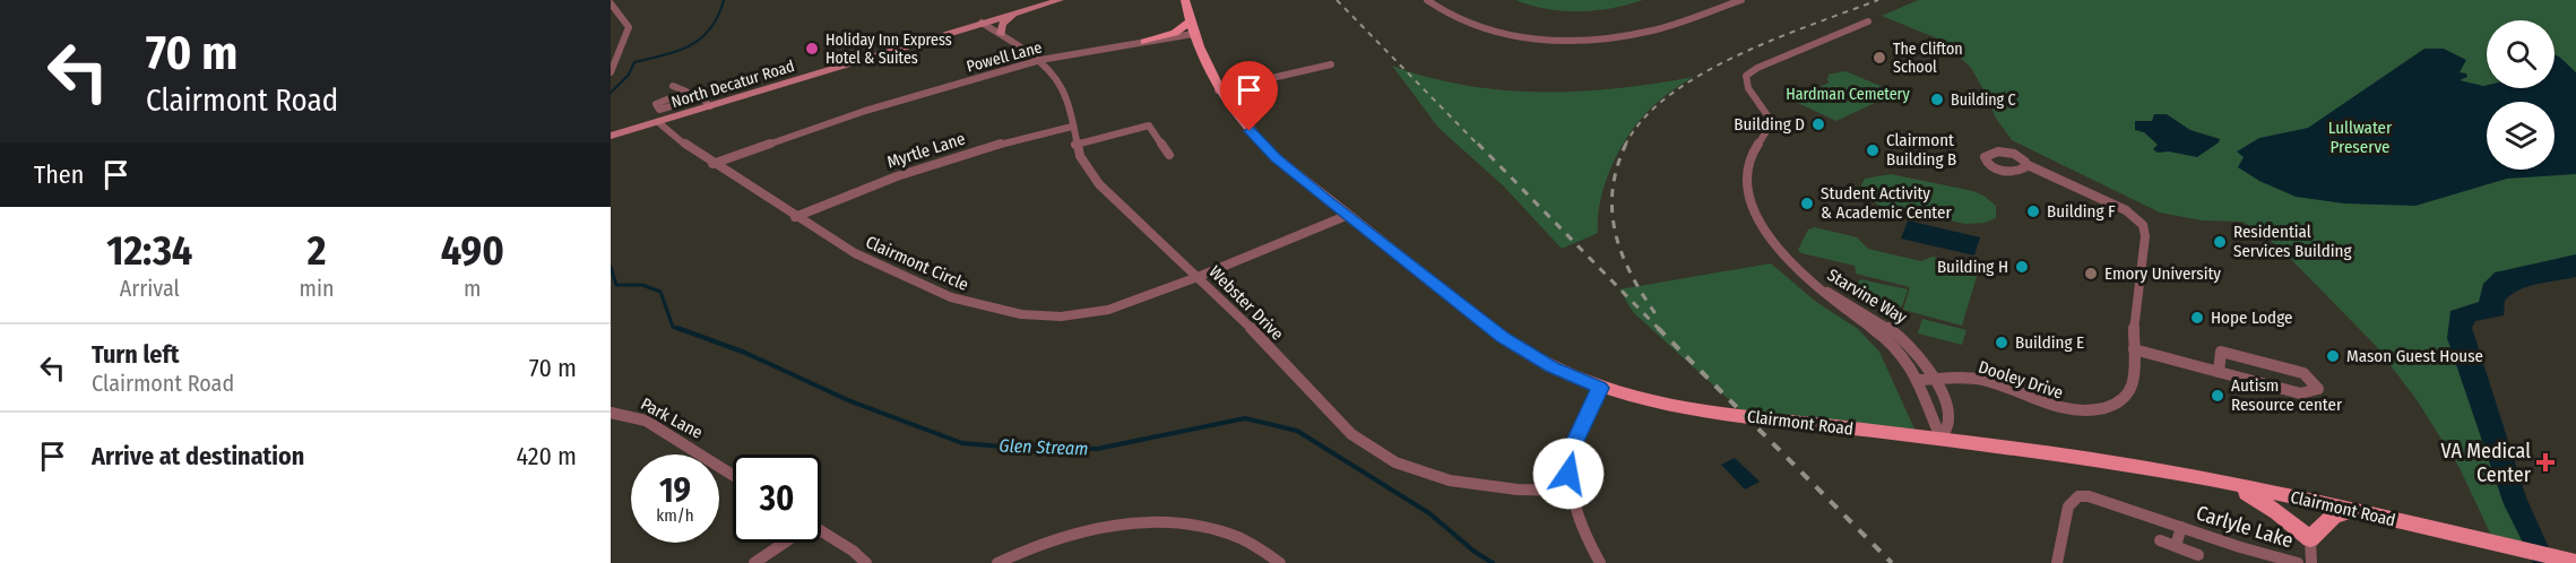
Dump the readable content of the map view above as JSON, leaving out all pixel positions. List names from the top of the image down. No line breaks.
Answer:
{"streets":{"main road":["North Decatur Road","Clairmont Road"],"street":["Powell Lane","Myrtle Lane","Clairmont Circle","Starvine Way","Webster Drive","Dooley Drive","Park Lane","Carlyle Lake"]},"crossings":[["Powell Lane","Clairmont Circle"],["Powell Lane","Webster Drive"],["Powell Lane","Clairmont Road"],["North Decatur Road","Clairmont Circle"],["North Decatur Road","Webster Drive"],["Myrtle Lane","Clairmont Circle"],["Myrtle Lane","Webster Drive"],["Clairmont Circle","Webster Drive"],["Clairmont Circle","Clairmont Road"],["Starvine Way","Dooley Drive"],["Starvine Way","Clairmont Road"]],"water":["Glen Stream"],"parks":["Hardman Cemetery","Lullwater Preserve"],"places":{"other":["Holiday Inn Express Hotel & Suites","The Clifton School","Building C","Building D","Clairmont Building B","Student Activity & Academic Center","Building F","Residential Services Building","Building H","Emory University","Hope Lodge","Building E","Mason Guest House","Autism Resource center"],"health":["VA Medical Center"]},"page":{"turn":["70 m","Clairmont Road"],"then":"Then","eta":["12:34","Arrival","2","min","490","m"],"list":[{"name":"Turn left","note":"Clairmont Road","value":"70 m"},{"name":"Arrive at destination","value":"420 m"}],"speed":"19 km/h","limit":"30"}}
